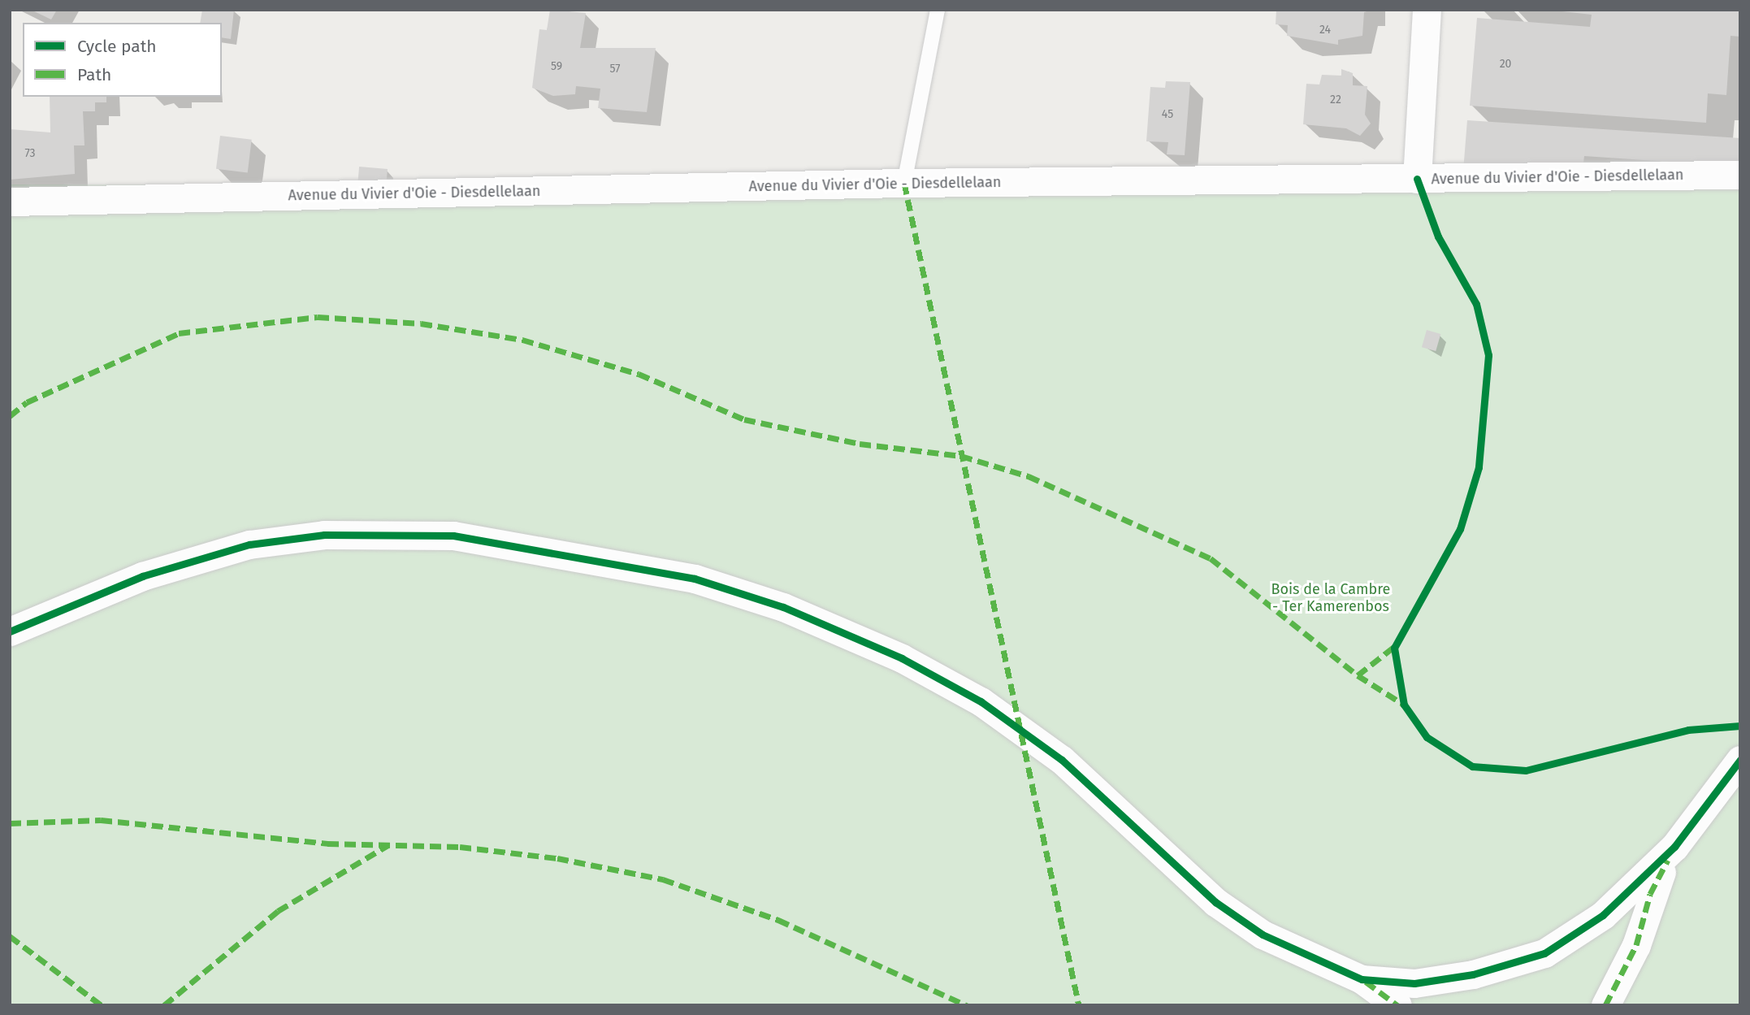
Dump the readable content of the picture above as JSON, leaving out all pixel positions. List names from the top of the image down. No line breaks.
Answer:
{"streets":{"street":["Avenue du Vivier d'Oie - Diesdellelaan"]},"parks":["Bois de la Cambre - Ter Kamerenbos"],"house_numbers":["24","20","59","57","22","45","73"],"legend":["Cycle path","Path"]}
